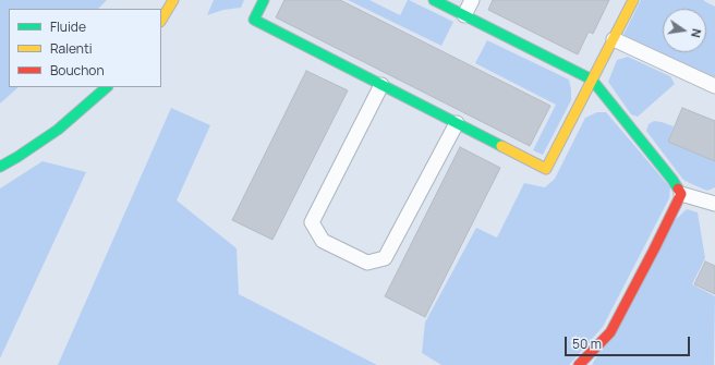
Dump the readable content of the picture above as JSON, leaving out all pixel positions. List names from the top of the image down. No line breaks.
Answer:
{"legend":["Fluide","Ralenti","Bouchon"],"scale_bar":"50 m","north":"right"}
